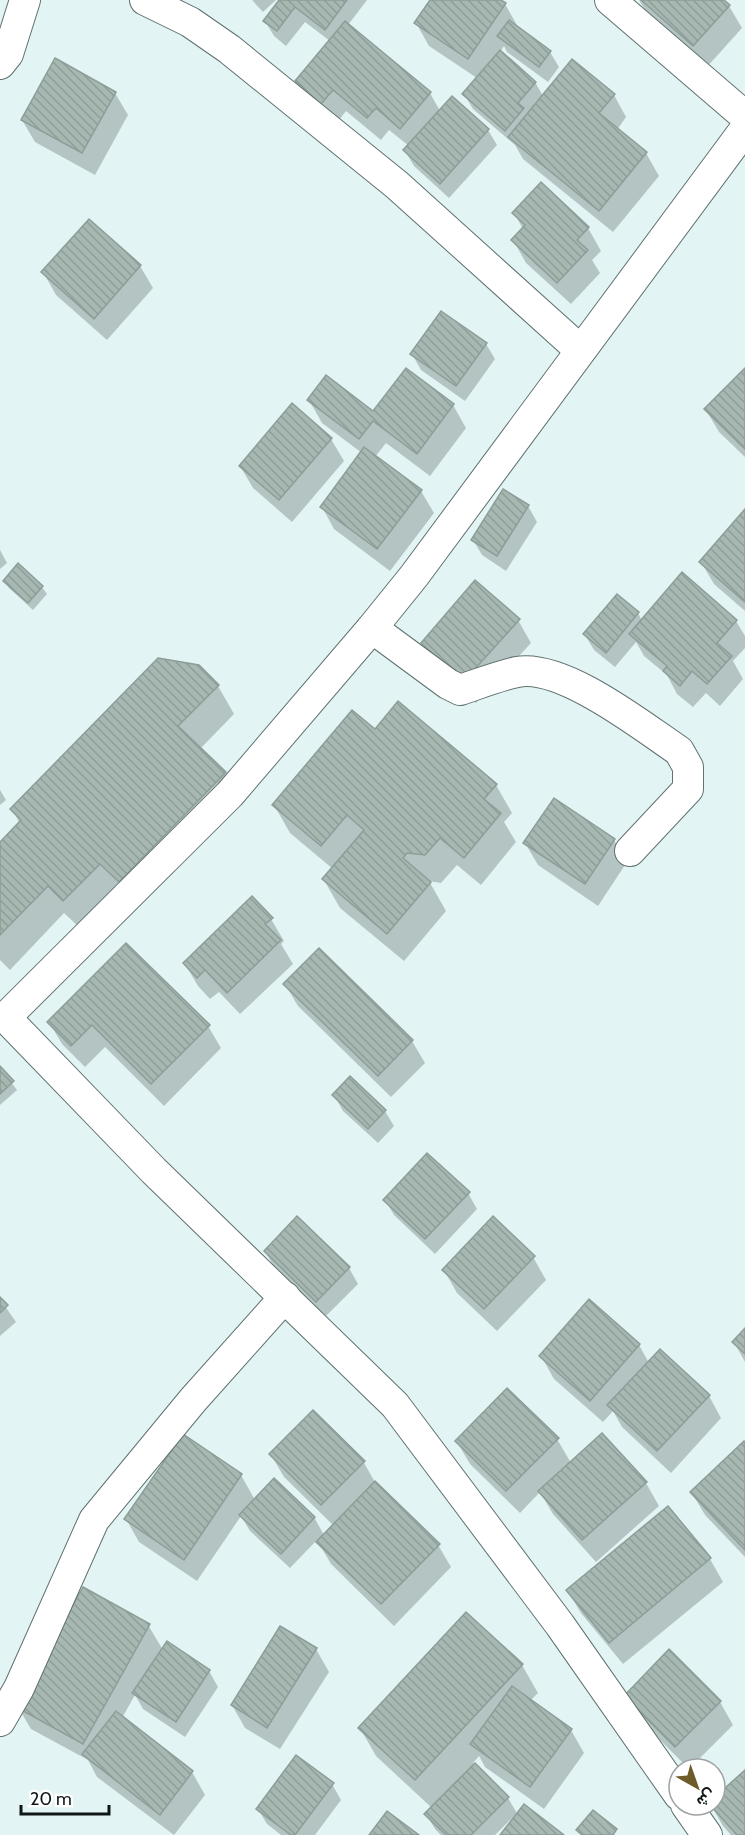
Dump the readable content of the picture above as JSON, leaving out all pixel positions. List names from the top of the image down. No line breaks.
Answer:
{"scale_bar":"20 m","north":"bottom right"}
